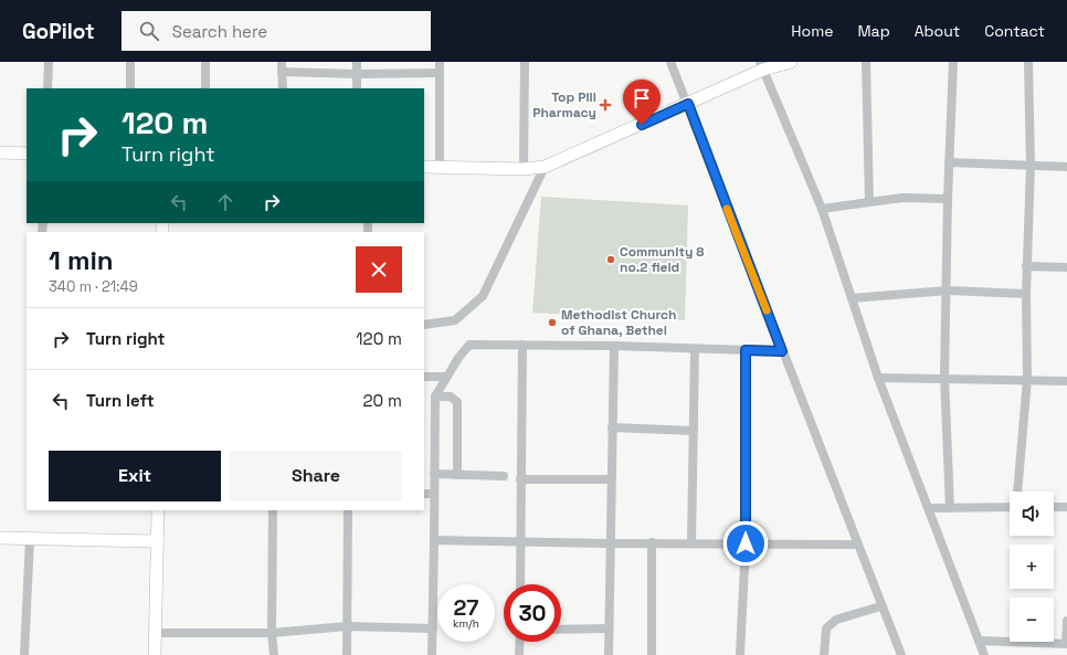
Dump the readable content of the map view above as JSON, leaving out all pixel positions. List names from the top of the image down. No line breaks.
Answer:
{"places":{"health":["Top Pill Pharmacy"],"other":["Community 8 no.2 field","Methodist Church of Ghana, Bethel"]},"page":{"header":"GoPilot","search":"Search here","nav":["Home","Map","About","Contact"],"turn":["120 m","Turn right"],"heading":["1 min","340 m · 21:49"],"list":[{"name":"Turn right","value":"120 m"},{"name":"Turn left","value":"20 m"}],"buttons":["Exit","Share"],"map_buttons":["+","−"],"speed":"27 km/h","limit":"30"}}
